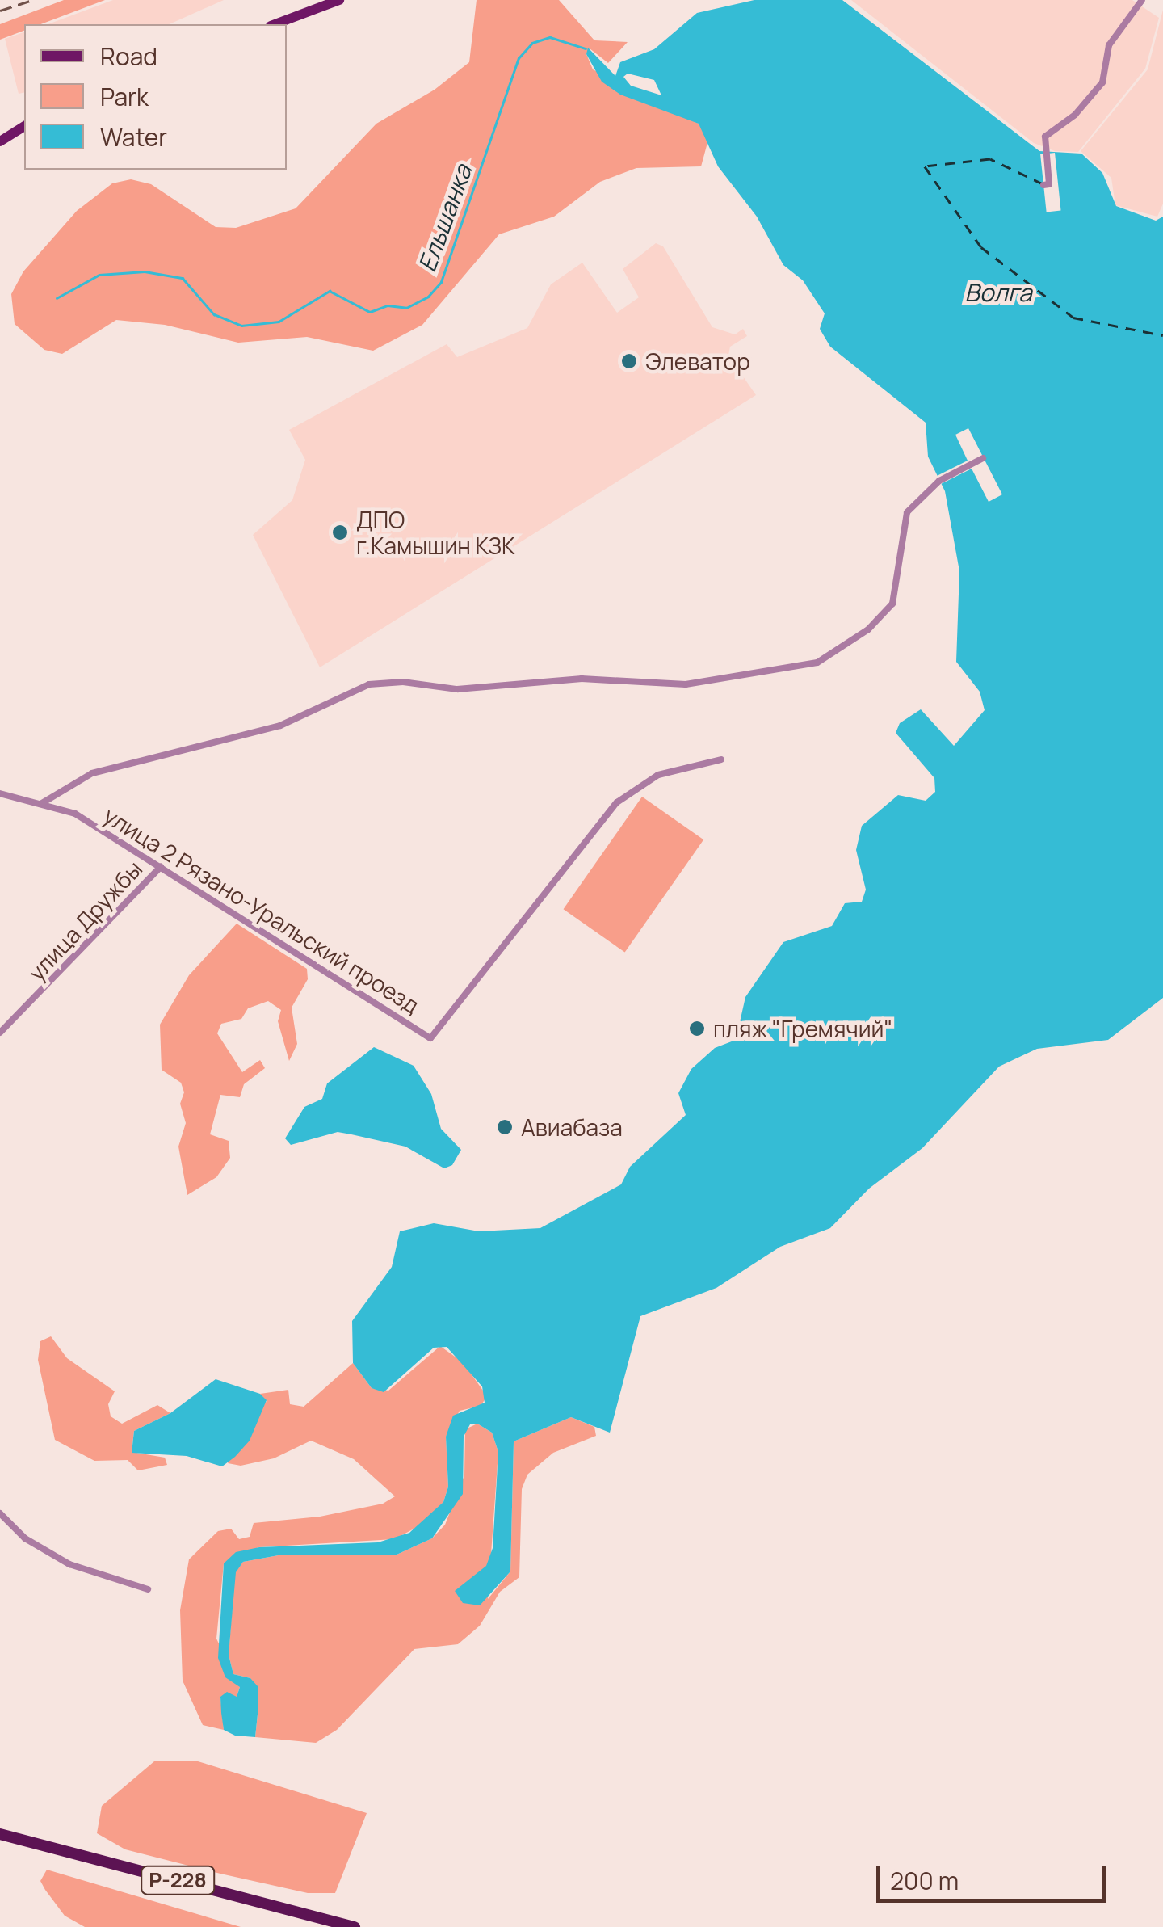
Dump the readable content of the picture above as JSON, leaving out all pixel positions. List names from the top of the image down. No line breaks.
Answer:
{"streets":{"highway":["Р-228"],"street":["улица 2 Рязано-Уральский проезд","улица Дружбы"]},"crossings":[["улица 2 Рязано-Уральский проезд","улица Дружбы"]],"water":["Ельшанка","Волга"],"places":["Элеватор","ДПО г.Камышин КЗК","пляж \"Гремячий\"","Авиабаза"],"legend":["Road","Park","Water"],"scale_bar":"200 m"}
